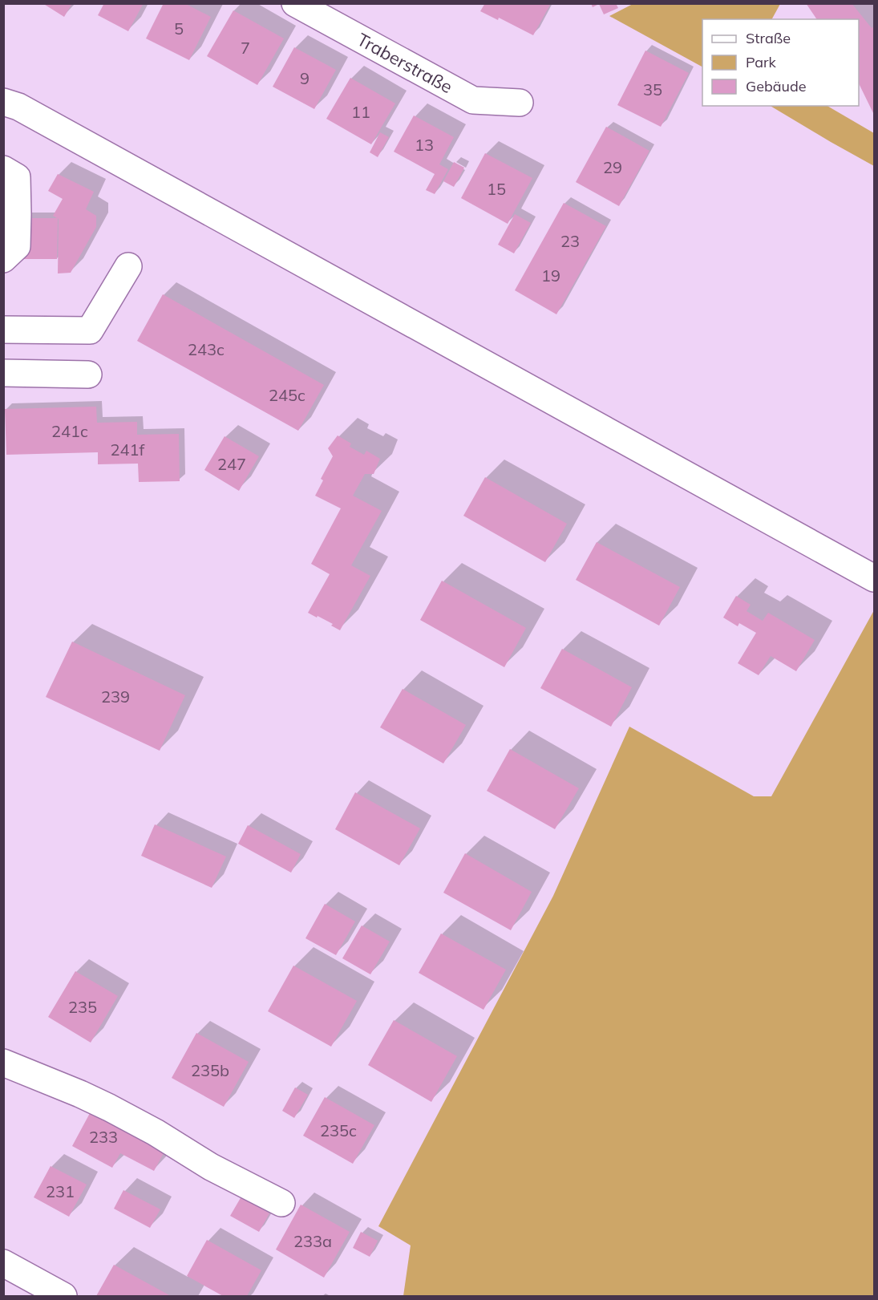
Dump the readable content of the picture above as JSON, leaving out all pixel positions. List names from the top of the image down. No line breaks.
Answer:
{"streets":{"street":["Traberstraße"]},"house_numbers":["5","7","9","35","11","13","29","15","23","19","243c","245c","241c","241f","247","239","235","235b","235c","233","231","233a"],"legend":["Straße","Park","Gebäude"]}
